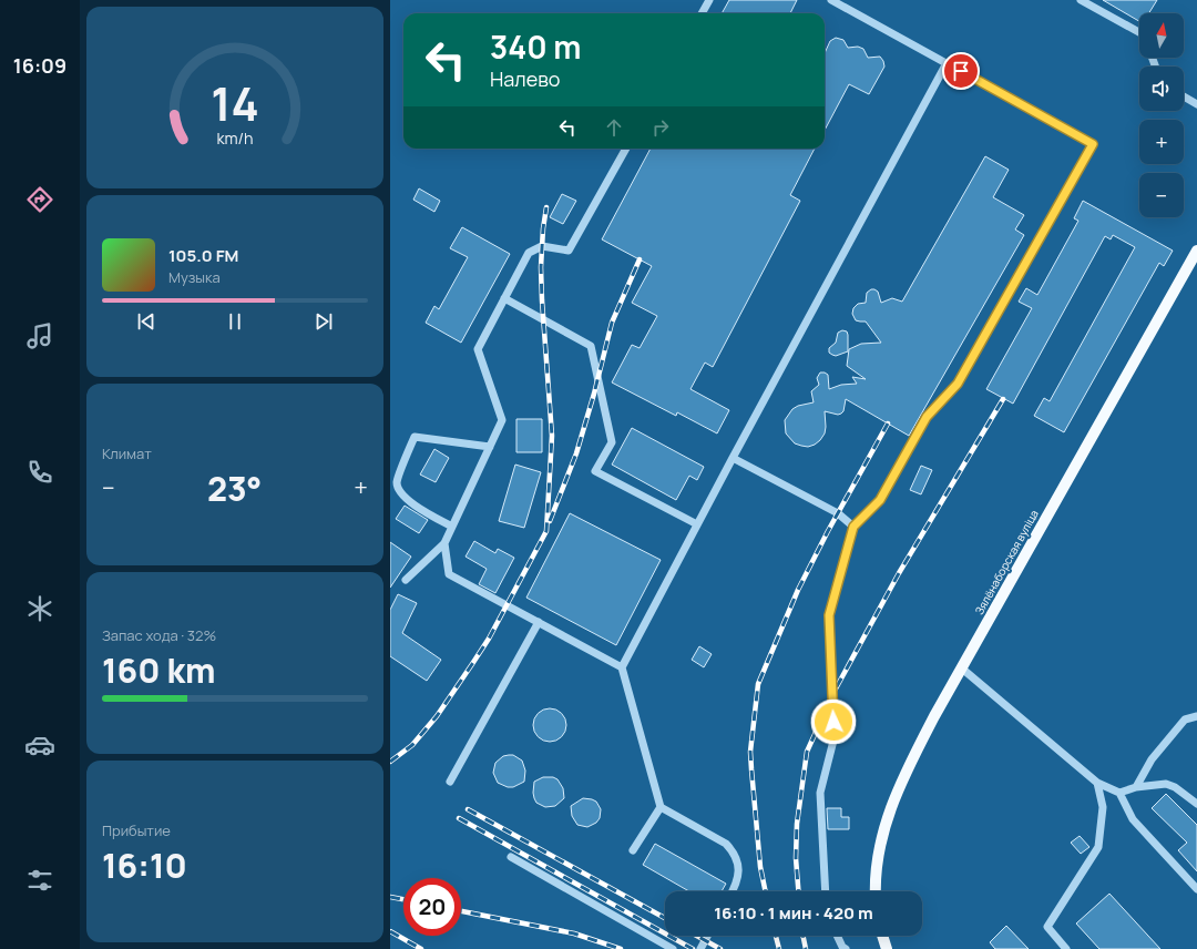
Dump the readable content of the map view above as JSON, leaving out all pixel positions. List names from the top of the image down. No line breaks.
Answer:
{"streets":{"main road":["Зялёнаборская вуліца"]},"north":"top","page":{"tabs":"16:09","map_buttons":["+","−"],"turn":["340 m","Налево"],"song":["105.0 FM","Музыка"],"tile":["Климат",["Запас хода · 32%","160 km"],["Прибытие","16:10"]],"heat":["−","23°","+"],"limit":"20","trip":"16:10 · 1 мин · 420 m","gauge":["14","km/h"]}}
